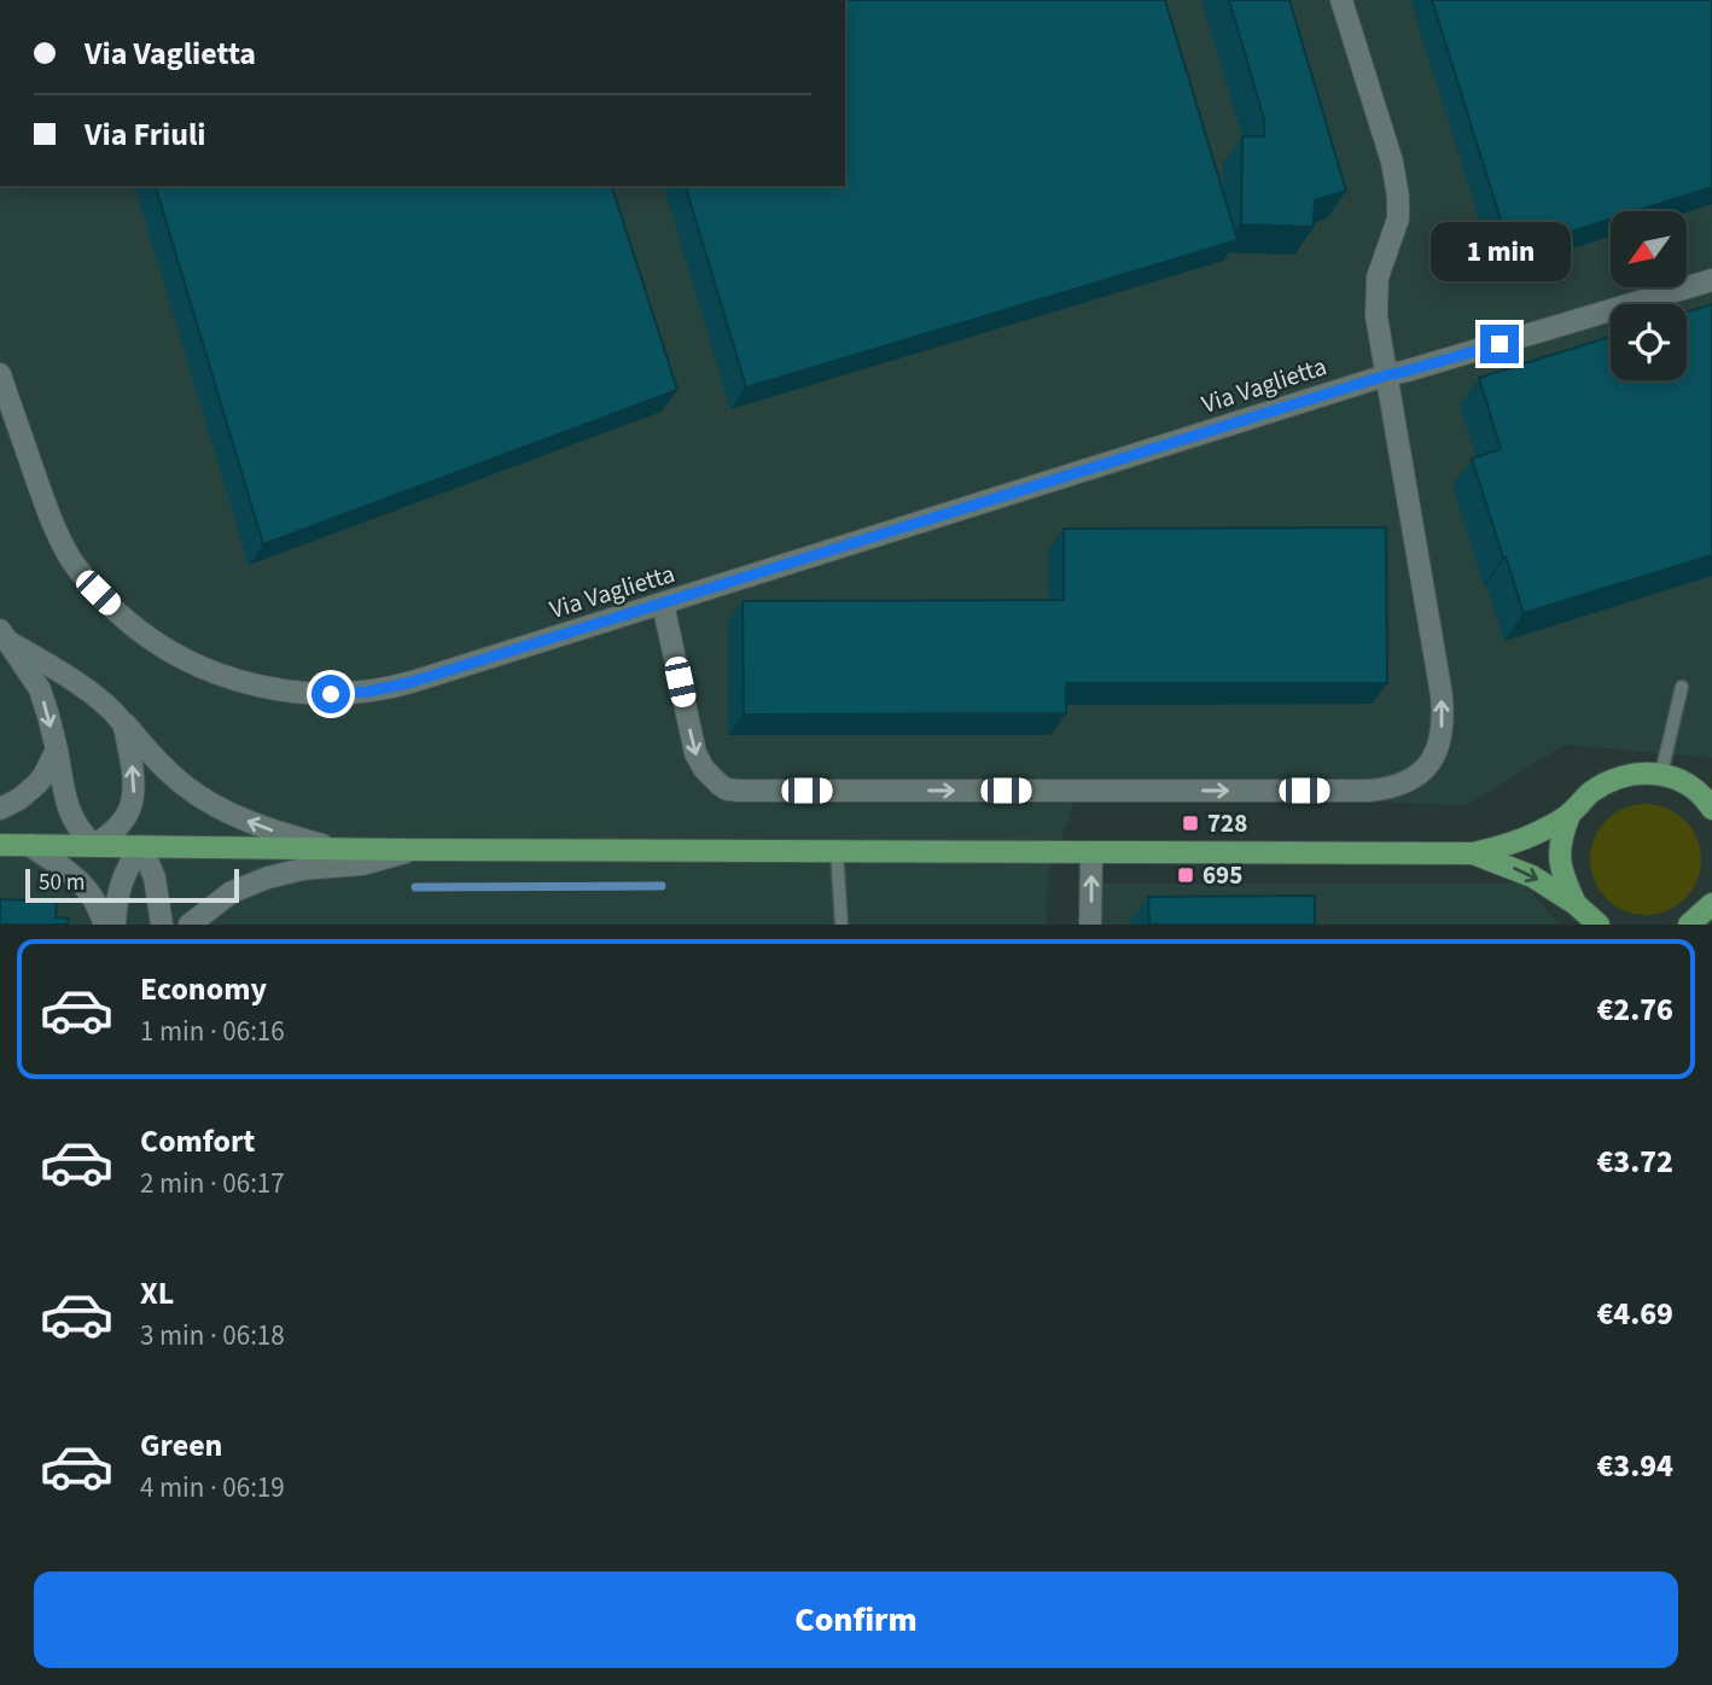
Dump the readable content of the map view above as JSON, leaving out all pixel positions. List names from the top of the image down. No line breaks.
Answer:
{"streets":{"street":["Via Vaglietta"]},"places":{"transit":["728","695"]},"scale_bar":"50 m","north":"bottom left","page":{"banner":["Via Vaglietta","Via Friuli"],"bubble":"1 min","scale":"50 m","list":[{"name":"Economy","note":"1 min · 06:16","value":"€2.76"},{"name":"Comfort","note":"2 min · 06:17","value":"€3.72"},{"name":"XL","note":"3 min · 06:18","value":"€4.69"},{"name":"Green","note":"4 min · 06:19","value":"€3.94"}],"buttons":"Confirm"}}
